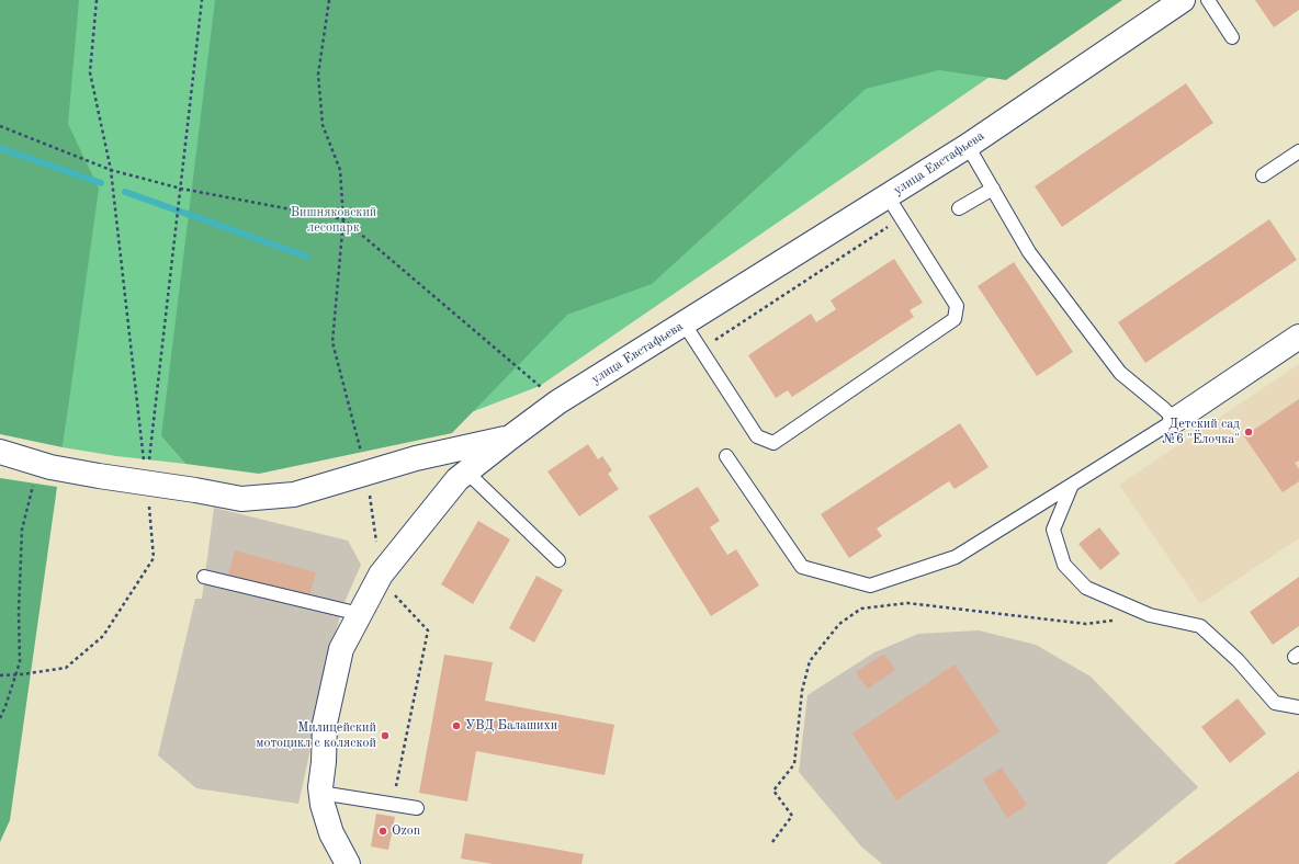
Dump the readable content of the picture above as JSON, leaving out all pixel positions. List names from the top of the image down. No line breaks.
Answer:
{"streets":{"street":["улица Евстафьева"]},"parks":["Вишняковский лесопарк"],"places":["Детский сад №6 \"Ёлочка\"","УВД Балашихи","Милицейский мотоцикл с коляской","Ozon"]}
